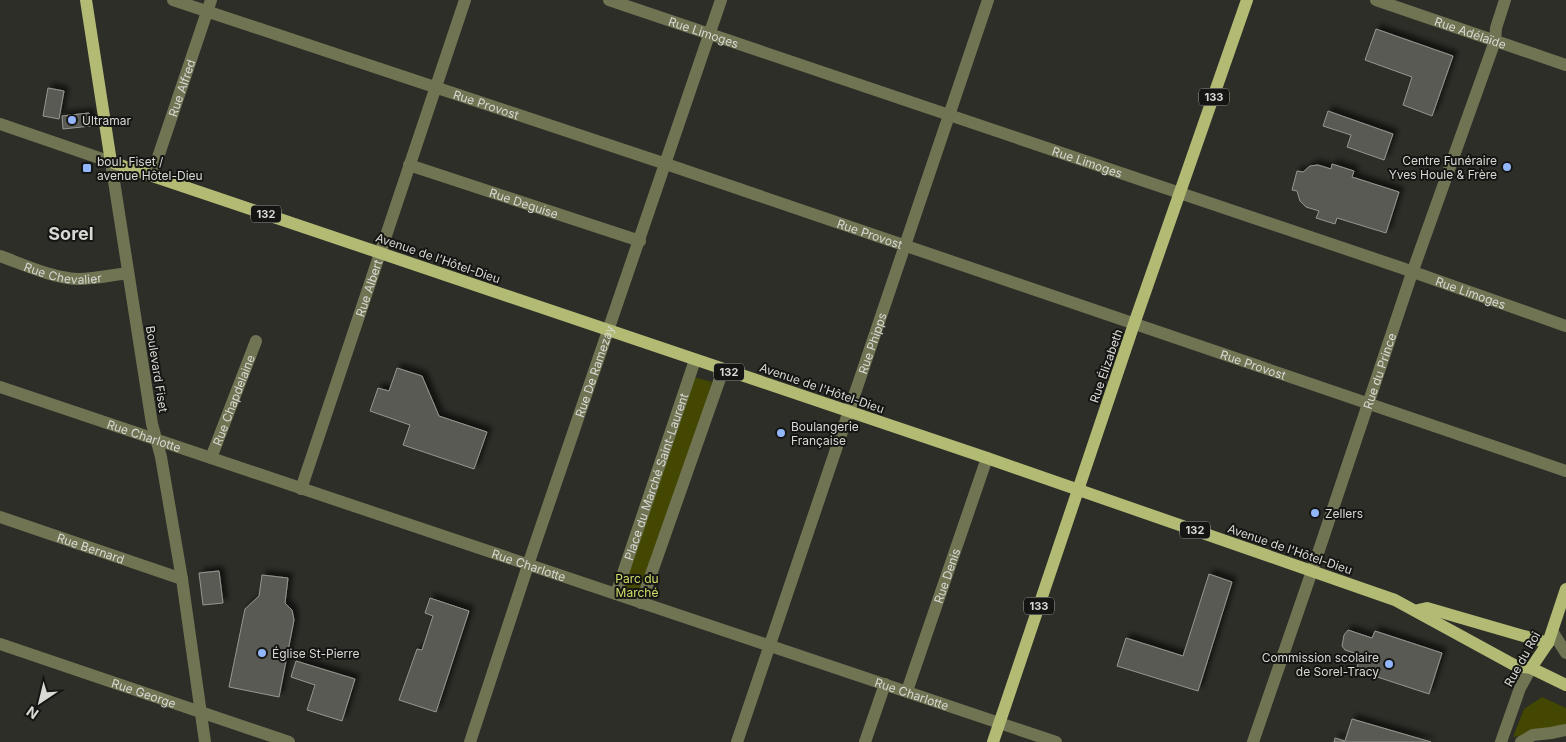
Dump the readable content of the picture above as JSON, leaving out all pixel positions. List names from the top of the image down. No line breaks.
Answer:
{"streets":{"main road":["133","132","Avenue de l'Hôtel-Dieu","Rue Élizabeth","Boulevard Fiset","Rue du Roi"],"street":["Rue Limoges","Rue Adélaïde","Rue Alfred","Rue Provost","Rue Deguise","Rue Chevalier","Rue Albert","Rue Phipps","Rue De Ramezay","Rue du Prince","Rue Chapdelaine","Rue Charlotte","Place du Marché Saint-Laurent","Rue Bernard","Rue Denis","Rue George"]},"crossings":[["Rue Limoges","Rue Phipps"],["Rue Limoges","Rue Élizabeth"],["Rue Limoges","Rue De Ramezay"],["Rue Limoges","Rue du Prince"],["Rue Adélaïde","Rue du Prince"],["Rue Alfred","Rue Provost"],["Rue Alfred","Avenue de l'Hôtel-Dieu"],["Rue Provost","Rue Albert"],["Rue Provost","Rue Phipps"],["Rue Provost","Rue Élizabeth"],["Rue Provost","Rue De Ramezay"],["Rue Provost","Rue du Prince"],["Rue Deguise","Rue Albert"],["Rue Deguise","Rue De Ramezay"],["Avenue de l'Hôtel-Dieu","Rue Albert"],["Avenue de l'Hôtel-Dieu","Rue Phipps"],["Avenue de l'Hôtel-Dieu","Rue Élizabeth"],["Avenue de l'Hôtel-Dieu","Boulevard Fiset"],["Avenue de l'Hôtel-Dieu","Rue De Ramezay"],["Avenue de l'Hôtel-Dieu","Rue du Prince"],["Avenue de l'Hôtel-Dieu","Place du Marché Saint-Laurent"],["Avenue de l'Hôtel-Dieu","Rue Denis"],["Avenue de l'Hôtel-Dieu","Rue du Roi"],["Rue Chevalier","Boulevard Fiset"],["Rue Albert","Rue Charlotte"],["Rue Phipps","Rue Charlotte"],["Rue Élizabeth","Rue Charlotte"],["Boulevard Fiset","Rue Charlotte"],["Boulevard Fiset","Rue Bernard"],["Boulevard Fiset","Rue George"],["Rue De Ramezay","Rue Charlotte"],["Rue Chapdelaine","Rue Charlotte"],["Rue Charlotte","Place du Marché Saint-Laurent"],["Rue Charlotte","Rue Denis"]],"districts":["Sorel"],"parks":["Parc du Marché"],"places":{"other":["Ultramar","Centre Funéraire Yves Houle & Frère","Boulangerie Française","Zellers","Église St-Pierre","Commission scolaire de Sorel-Tracy"],"transit":["boul. Fiset / avenue Hôtel-Dieu"]},"north":"bottom left"}
